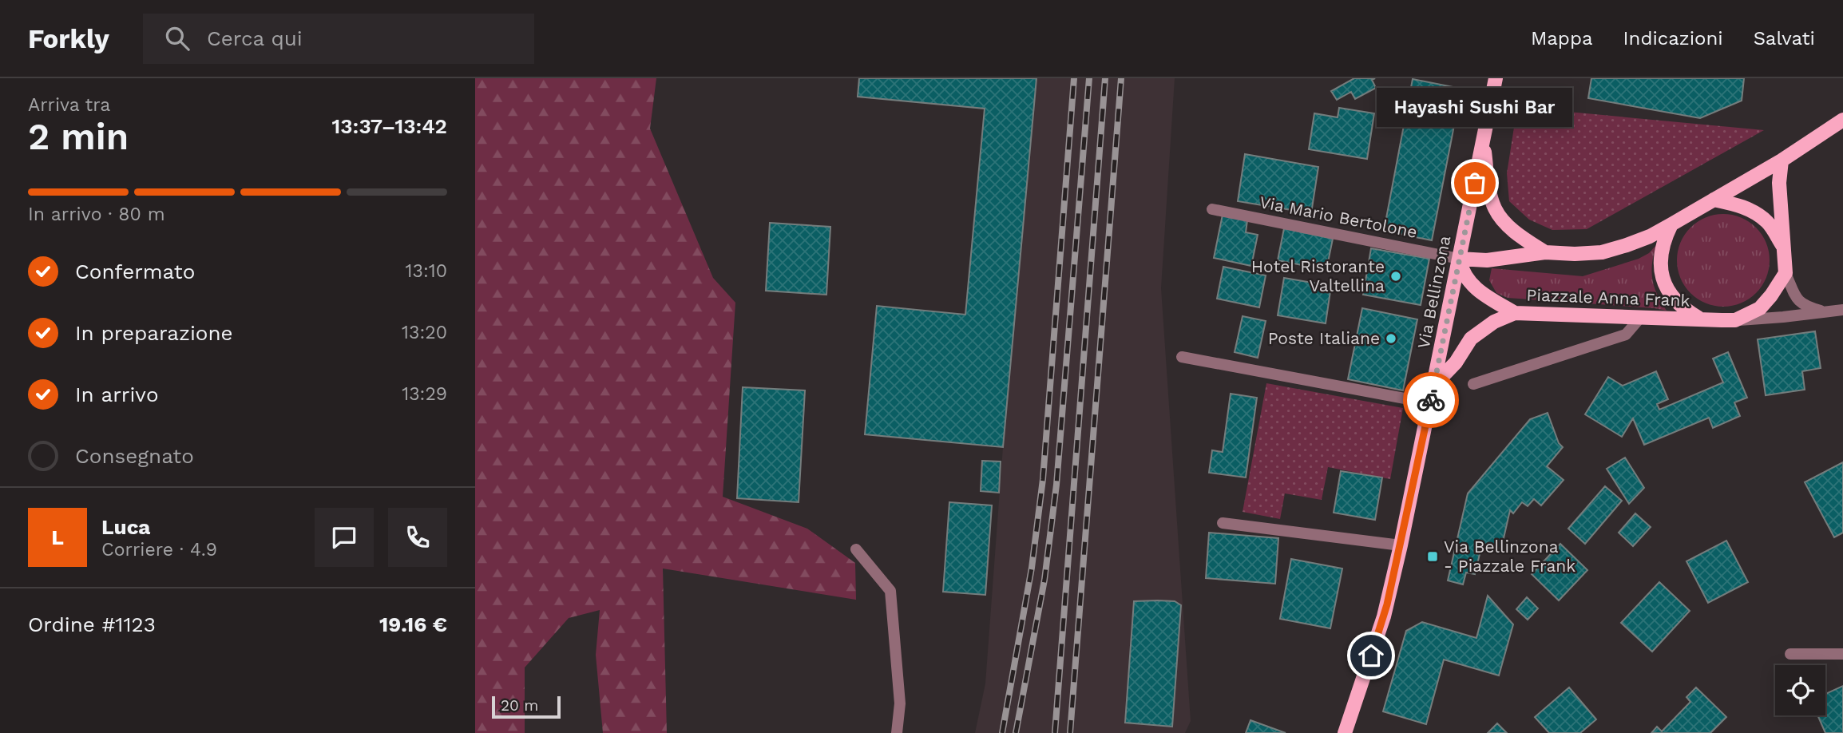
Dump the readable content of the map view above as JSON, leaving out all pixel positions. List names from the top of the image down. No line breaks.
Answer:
{"streets":{"main road":["Via Bellinzona","Piazzale Anna Frank"],"street":["Via Mario Bertolone"]},"crossings":[["Via Mario Bertolone","Via Bellinzona"],["Via Mario Bertolone","Piazzale Anna Frank"],["Via Bellinzona","Piazzale Anna Frank"]],"places":{"other":["Hayashi Sushi Bar","Hotel Ristorante Valtellina","Poste Italiane"],"transit":["Via Bellinzona - Piazzale Frank"]},"scale_bar":"20 m","page":{"header":"Forkly","search":"Cerca qui","nav":["Mappa","Indicazioni","Salvati"],"heading":["2 min","Arriva tra","13:37–13:42"],"panel":["Luca","Corriere · 4.9","Ordine #1123","19.16 €"],"bubble":"Hayashi Sushi Bar","bar":"In arrivo · 80 m","list":[["Confermato","13:10"],["In preparazione","13:20"],["In arrivo","13:29"],"Consegnato"],"round":"L","scale":"20 m"}}
